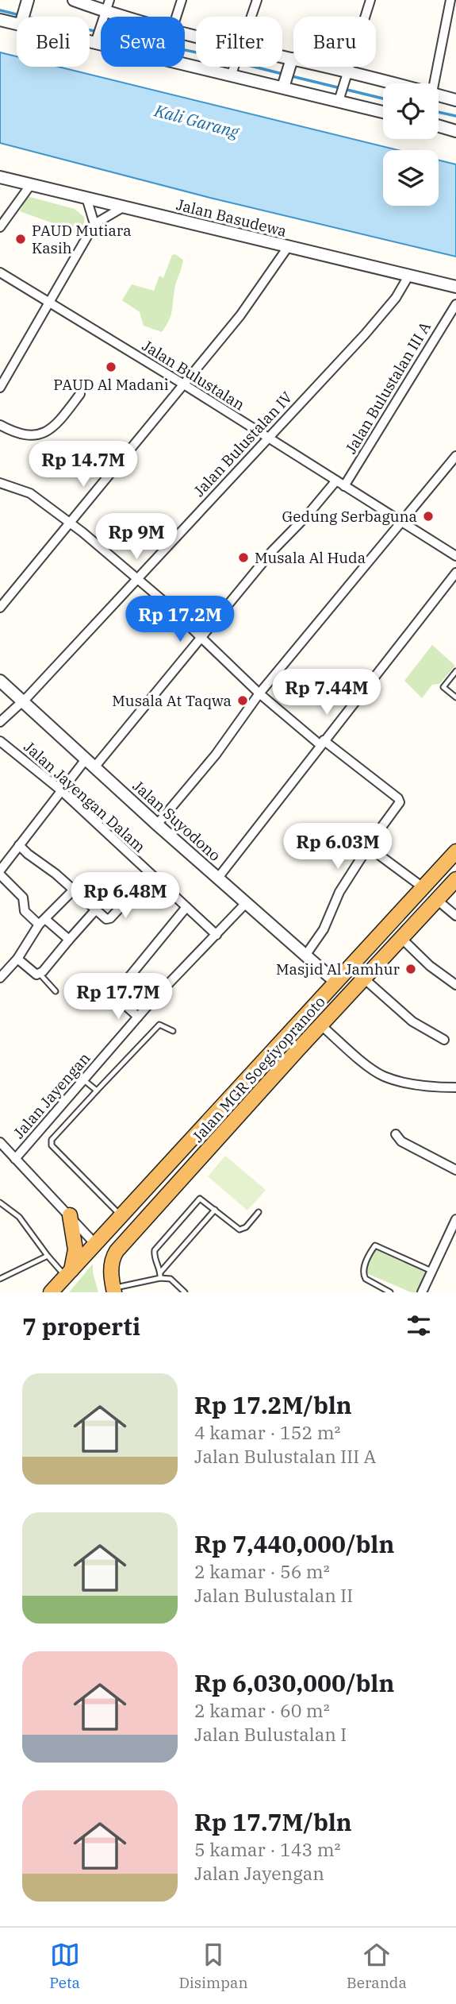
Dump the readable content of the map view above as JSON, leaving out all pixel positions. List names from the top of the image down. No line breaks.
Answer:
{"streets":{"highway":["Jalan MGR Soegiyopranoto"],"street":["Jalan Basudewa","Jalan Bulustalan","Jalan Bulustalan III A","Jalan Bulustalan IV","Jalan Jayengan Dalam","Jalan Suyodono","Jalan Jayengan"]},"crossings":[["Jalan Basudewa","Jalan Bulustalan IV"],["Jalan Bulustalan","Jalan Bulustalan III A"],["Jalan Bulustalan","Jalan Bulustalan IV"],["Jalan Bulustalan IV","Jalan Suyodono"],["Jalan Jayengan Dalam","Jalan Jayengan"],["Jalan Suyodono","Jalan MGR Soegiyopranoto"],["Jalan Suyodono","Jalan Jayengan"]],"water":["Kali Garang"],"places":["PAUD Mutiara Kasih","PAUD Al Madani","Gedung Serbaguna","Musala Al Huda","Musala At Taqwa","Masjid Al Jamhur"],"page":{"chip":["Beli","Sewa","Filter","Baru"],"price":["Rp 14.7M","Rp 9M","Rp 17.2M","Rp 7.44M","Rp 6.03M","Rp 6.48M","Rp 17.7M"],"heading":"7 properti","list":[{"name":"Rp 17.2M/bln","note":"4 kamar · 152 m² · Jalan Bulustalan III A"},{"name":"Rp 7,440,000/bln","note":"2 kamar · 56 m² · Jalan Bulustalan II"},{"name":"Rp 6,030,000/bln","note":"2 kamar · 60 m² · Jalan Bulustalan I"},{"name":"Rp 17.7M/bln","note":"5 kamar · 143 m² · Jalan Jayengan"}],"tabs":["Peta","Disimpan","Beranda"]}}
